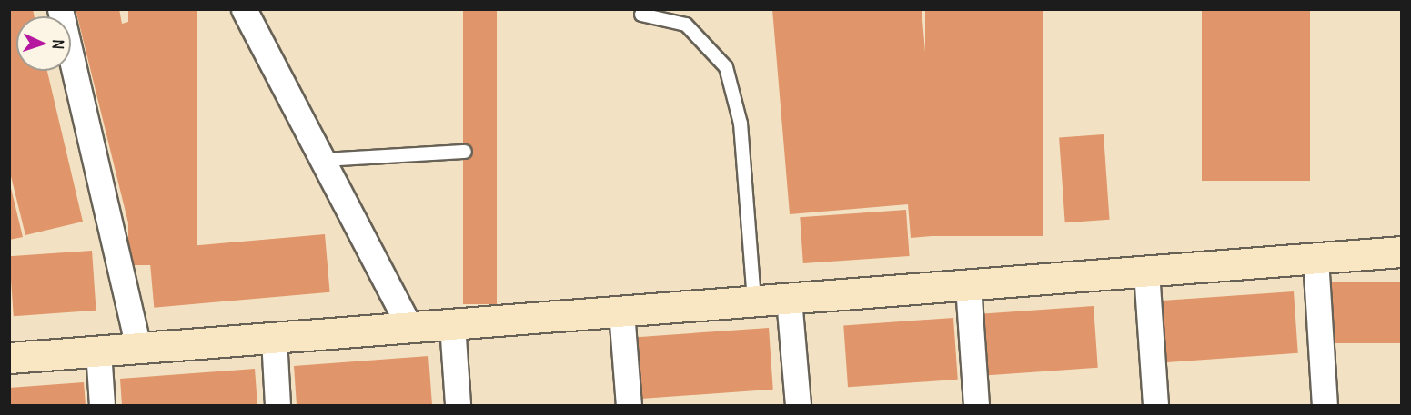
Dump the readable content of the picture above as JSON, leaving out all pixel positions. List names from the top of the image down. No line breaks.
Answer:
{"north":"right"}
